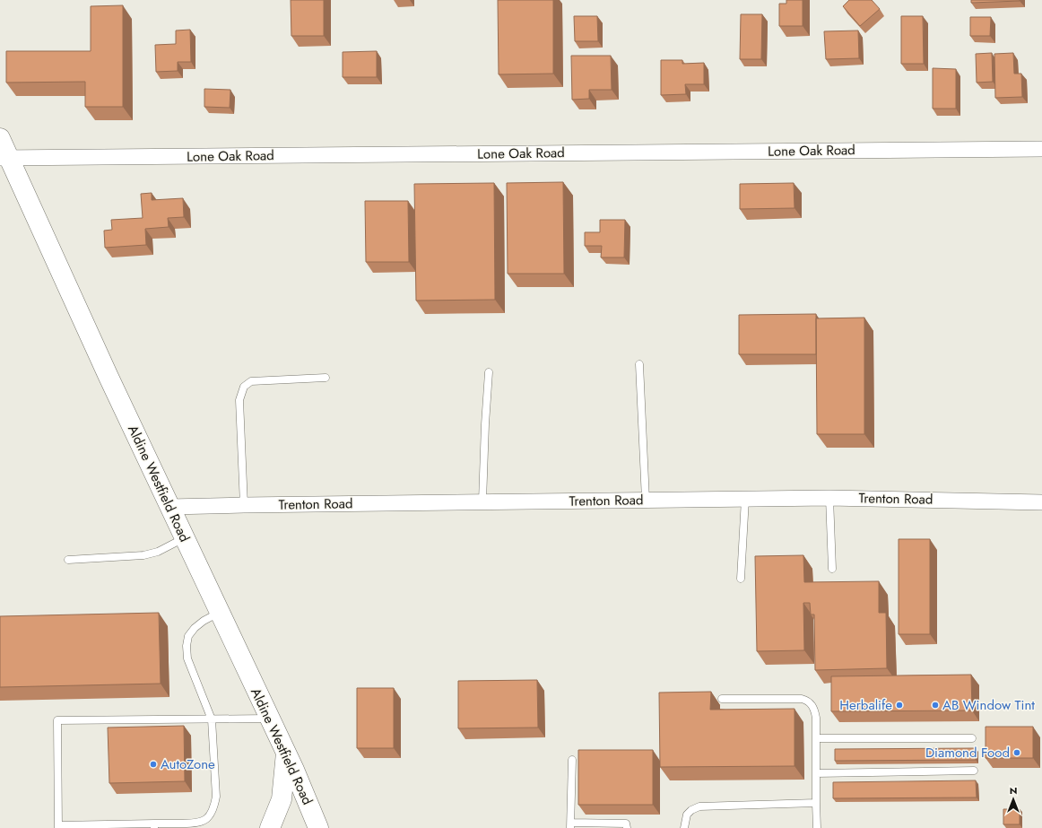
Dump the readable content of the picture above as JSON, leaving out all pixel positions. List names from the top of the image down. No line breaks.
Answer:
{"streets":{"main road":["Aldine Westfield Road"],"street":["Lone Oak Road","Trenton Road"]},"crossings":[["Lone Oak Road","Aldine Westfield Road"],["Aldine Westfield Road","Trenton Road"]],"places":["Herbalife","AB Window Tint","Diamond Food","AutoZone"],"north":"top"}
